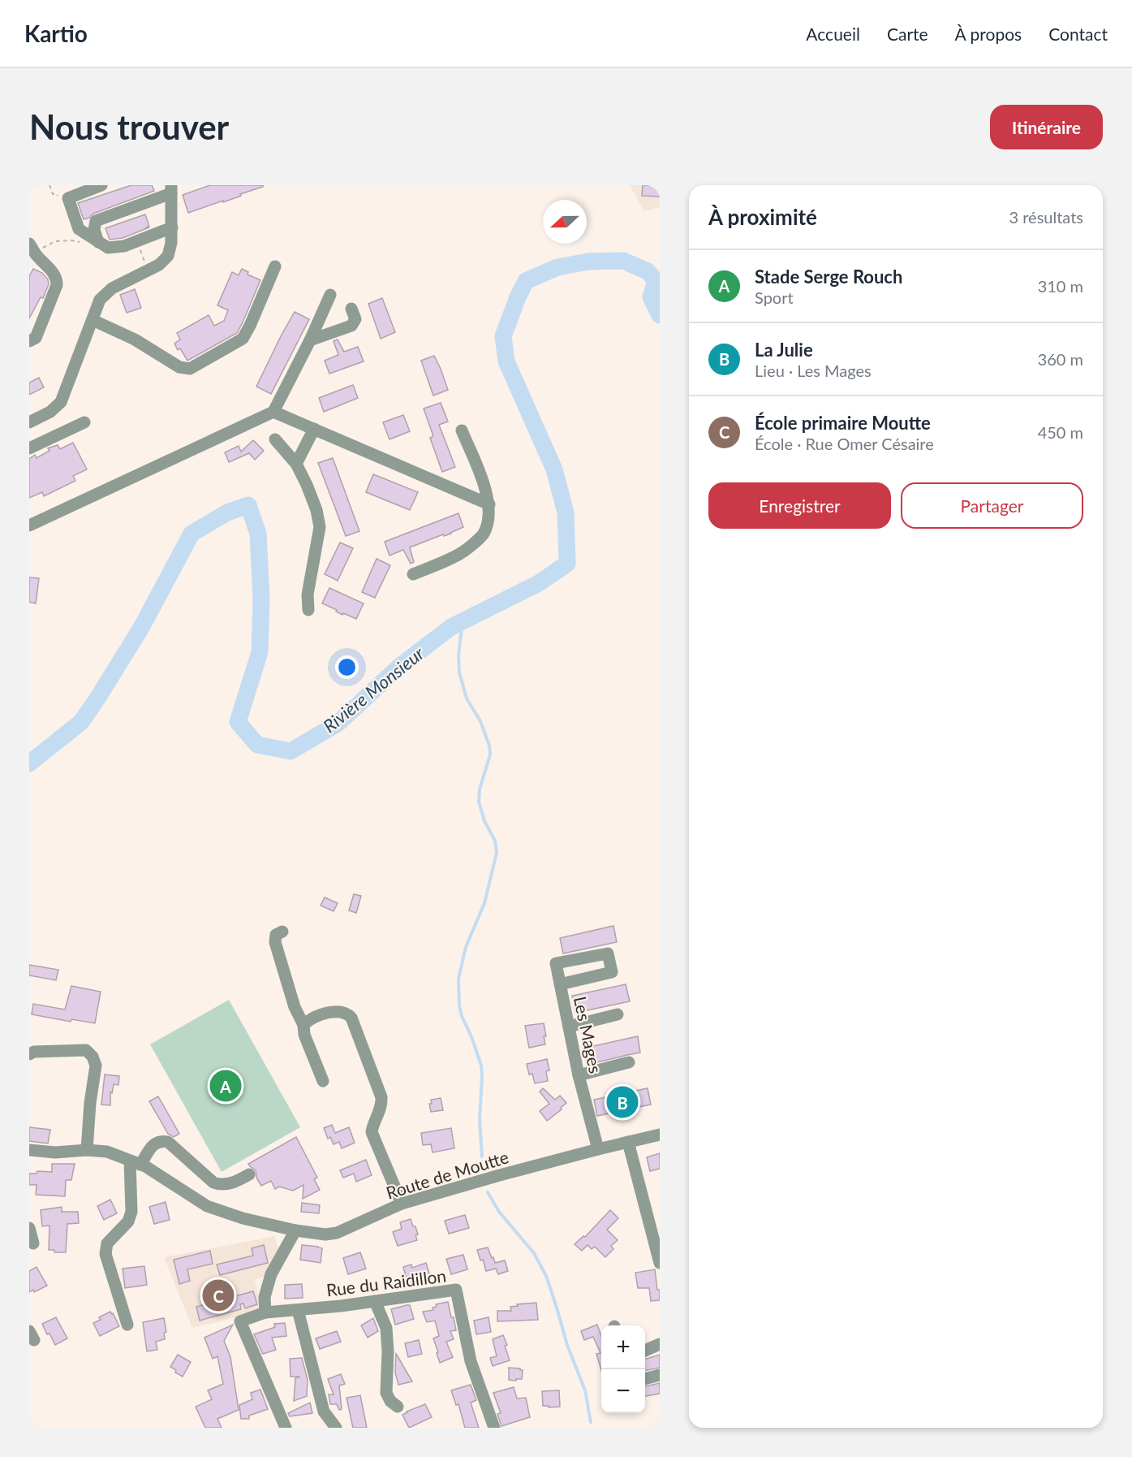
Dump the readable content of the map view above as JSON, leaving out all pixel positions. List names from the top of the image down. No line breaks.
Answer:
{"streets":{"street":["Les Mages","Route de Moutte","Rue du Raidillon"]},"crossings":[["Les Mages","Route de Moutte"]],"water":["Rivière Monsieur"],"north":"left","page":{"header":"Kartio","nav":["Accueil","Carte","À propos","Contact"],"buttons":["Itinéraire",["Enregistrer","Partager"]],"title":"Nous trouver","heading":["À proximité","3 résultats"],"list":[{"mark":"A","name":"Stade Serge Rouch","note":"Sport","value":"310 m"},{"mark":"B","name":"La Julie","note":"Lieu · Les Mages","value":"360 m"},{"mark":"C","name":"École primaire Moutte","note":"École · Rue Omer Césaire","value":"450 m"}],"pins":["A","B","C"],"map_buttons":["+","−"]}}
